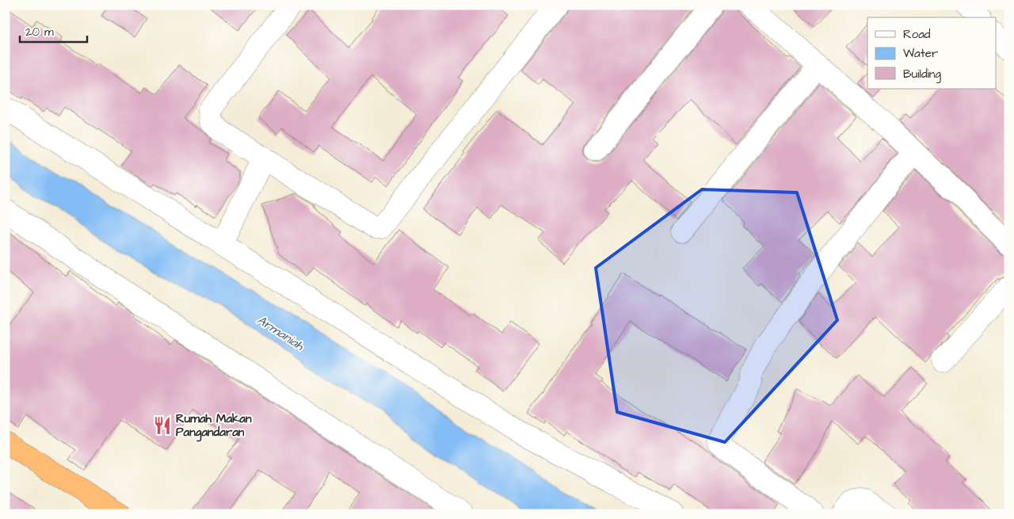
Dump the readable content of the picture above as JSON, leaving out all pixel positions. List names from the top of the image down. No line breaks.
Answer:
{"water":["Armaniah"],"places":{"restaurant":["Rumah Makan Pangandaran"]},"legend":["Road","Water","Building"],"scale_bar":"20 m"}
